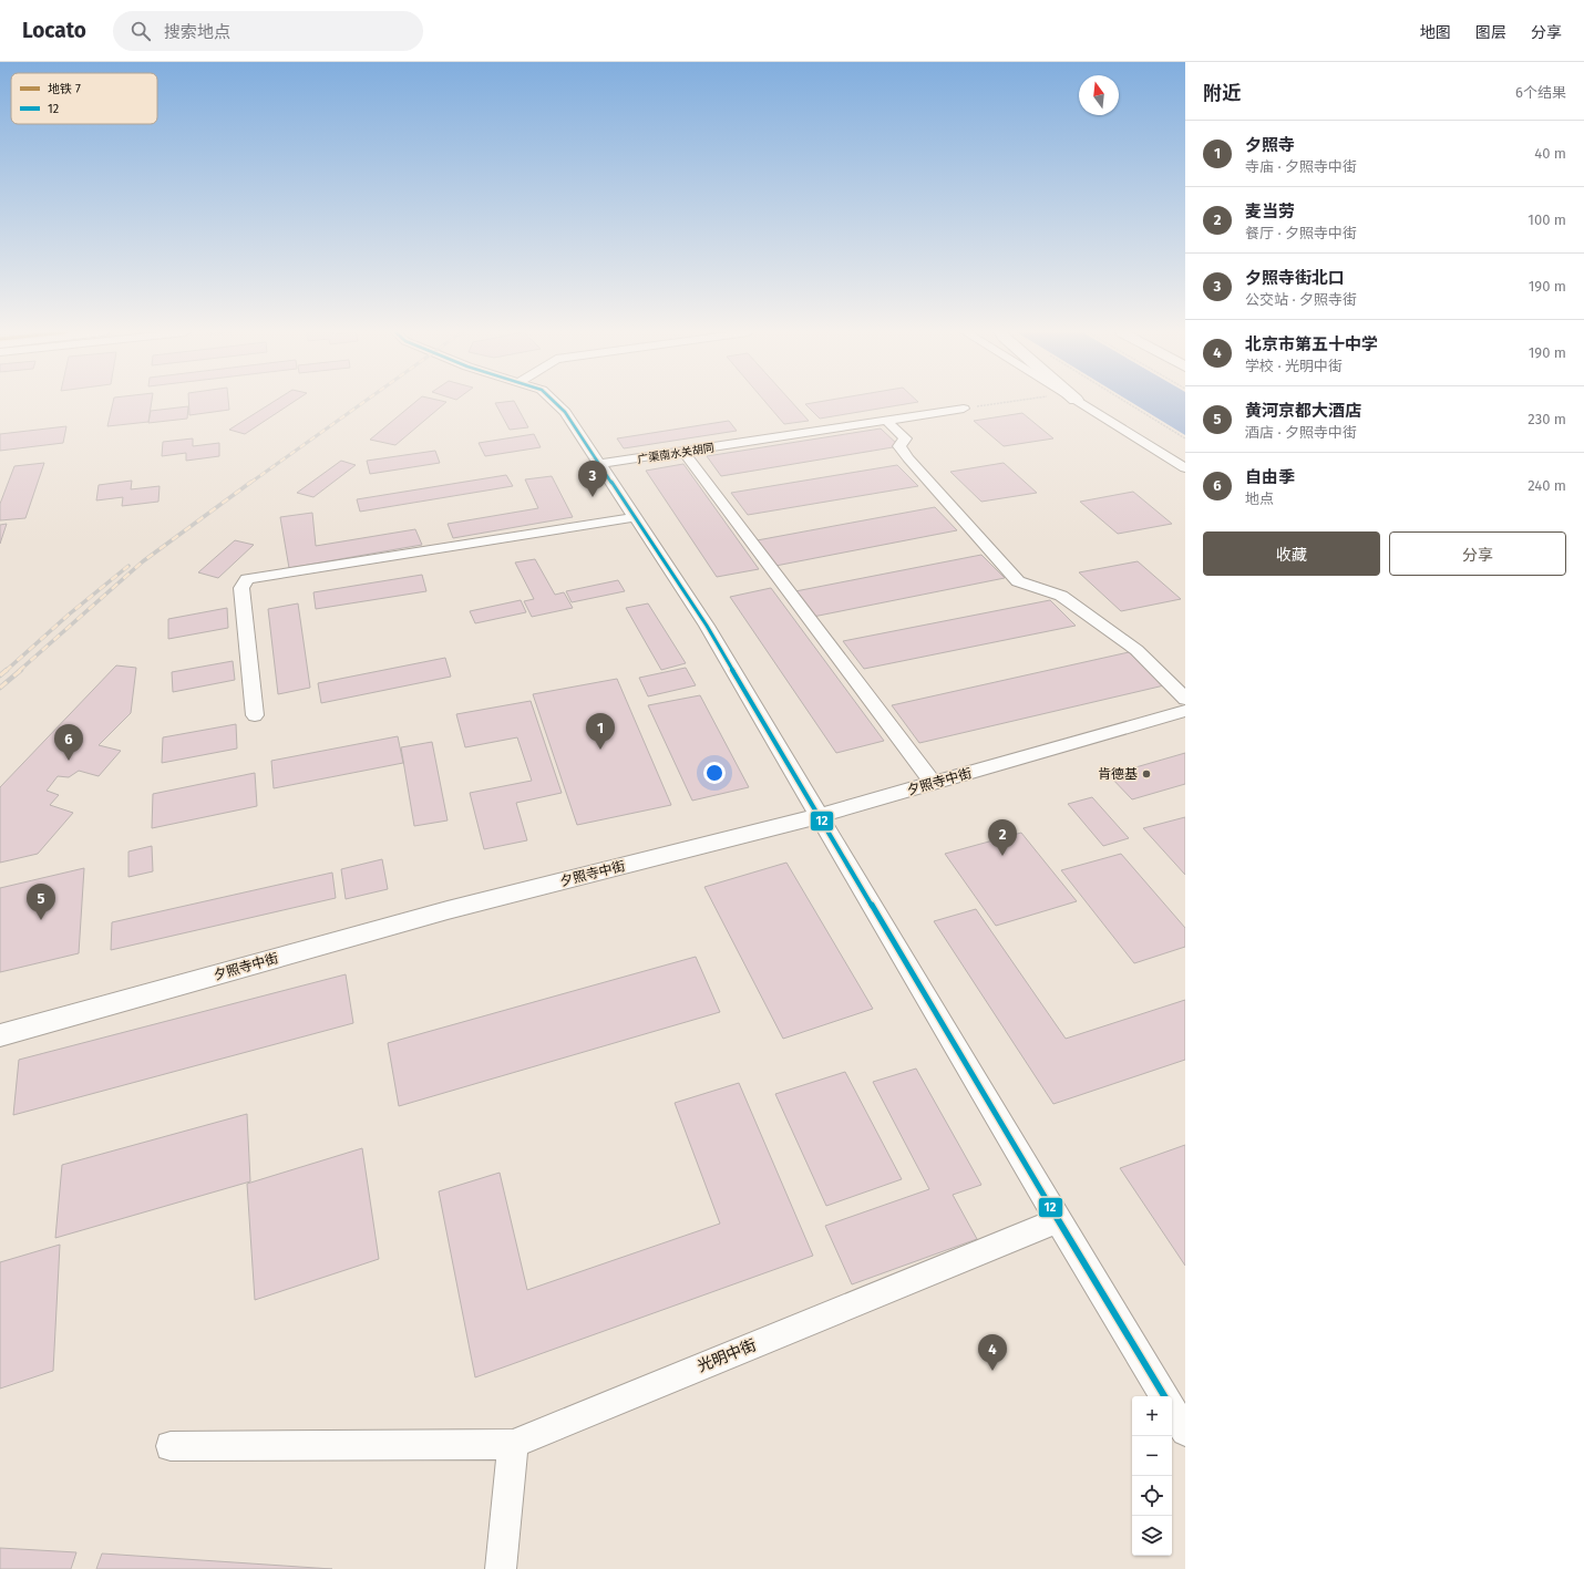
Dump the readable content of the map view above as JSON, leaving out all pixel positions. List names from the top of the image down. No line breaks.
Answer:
{"streets":{"street":["广渠南水关胡同","夕照寺中街","光明中街"]},"places":["肯德基"],"lines":["transit line 12"],"legend":["地铁 7","12"],"north":"top","page":{"header":"Locato","search":"搜索地点","nav":["地图","图层","分享"],"heading":["附近","6个结果"],"list":[{"mark":"1","name":"夕照寺","note":"寺庙 · 夕照寺中街","value":"40 m"},{"mark":"2","name":"麦当劳","note":"餐厅 · 夕照寺中街","value":"100 m"},{"mark":"3","name":"夕照寺街北口","note":"公交站 · 夕照寺街","value":"190 m"},{"mark":"4","name":"北京市第五十中学","note":"学校 · 光明中街","value":"190 m"},{"mark":"5","name":"黄河京都大酒店","note":"酒店 · 夕照寺中街","value":"230 m"},{"mark":"6","name":"自由季","note":"地点","value":"240 m"}],"pins":["3","1","6","2","5","4"],"buttons":["收藏","分享"],"map_buttons":["+","−"]}}
